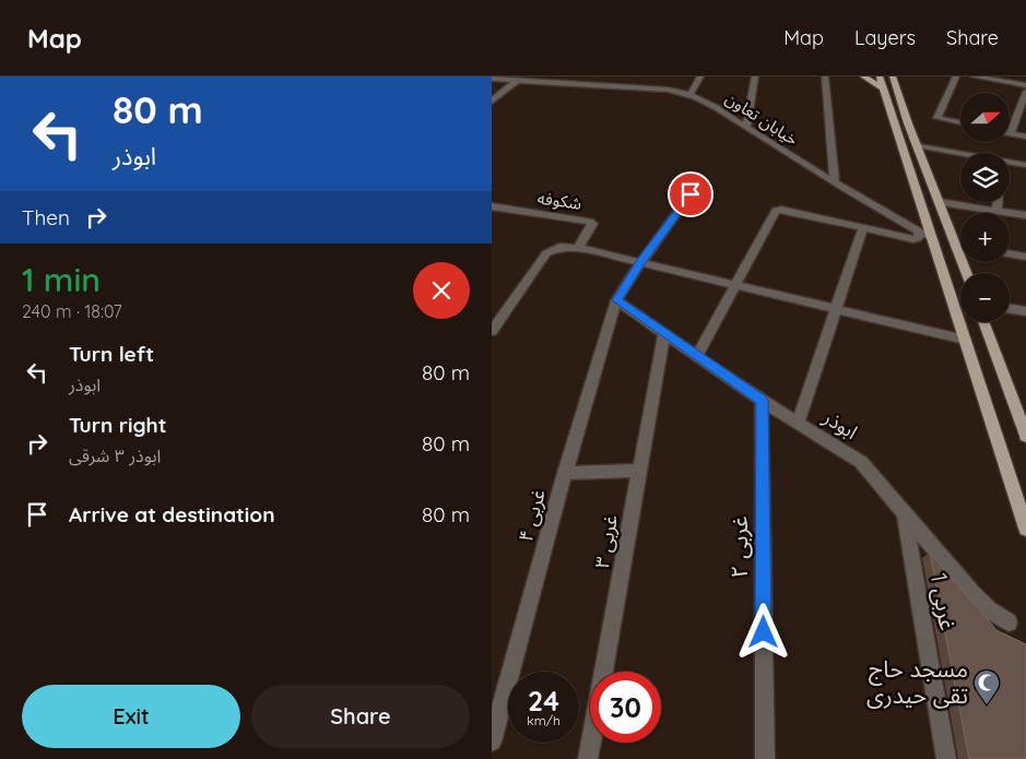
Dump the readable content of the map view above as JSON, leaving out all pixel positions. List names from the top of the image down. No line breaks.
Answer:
{"streets":{"street":["خیابان تعاون","شکوفه","ابوذر","غربی ۴","غربی ۳","غربی ۲","غربی 1"]},"crossings":[["ابوذر","غربی ۴"],["ابوذر","غربی ۳"],["ابوذر","غربی ۲"],["ابوذر","غربی 1"]],"places":{"mosque":["مسجد حاج تقی حیدری"]},"north":"right","page":{"header":"Map","nav":["Map","Layers","Share"],"turn":["80 m","ابوذر"],"map_buttons":["+","−"],"then":"Then","heading":["1 min","240 m · 18:07"],"list":[{"name":"Turn left","note":"ابوذر","value":"80 m"},{"name":"Turn right","note":"ابوذر ۳ شرقی","value":"80 m"},{"name":"Arrive at destination","value":"80 m"}],"speed":"24 km/h","limit":"30","buttons":["Exit","Share"]}}
